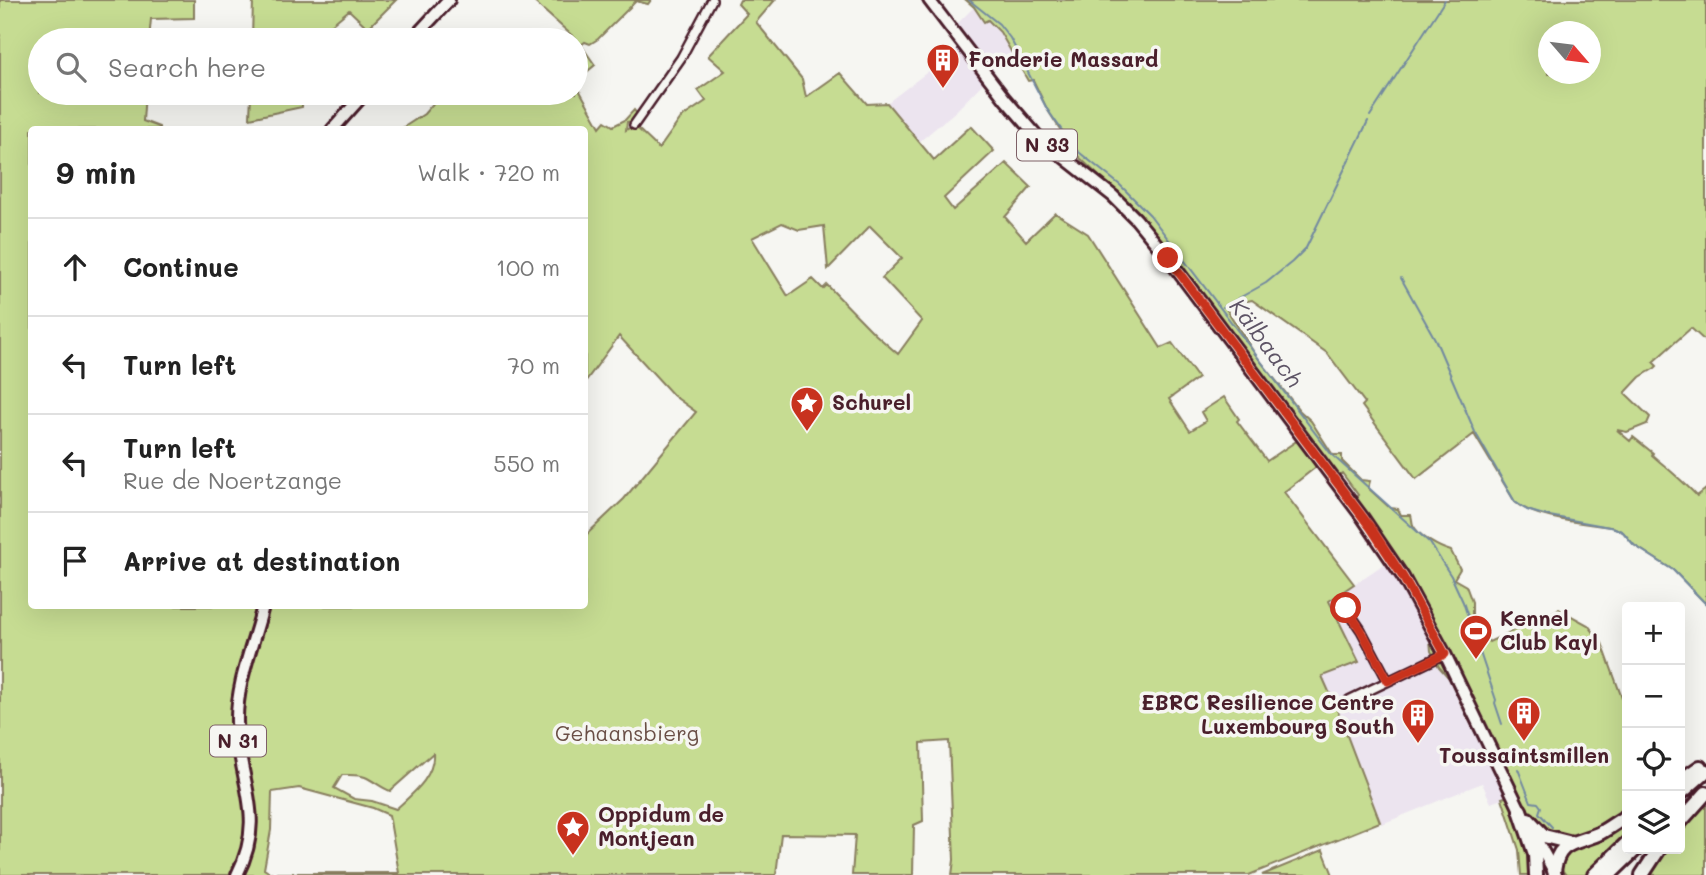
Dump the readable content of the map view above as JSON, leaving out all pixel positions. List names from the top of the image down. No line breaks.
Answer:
{"streets":{"main road":["N 33","N 31"]},"water":["Kälbaach"],"parks":["Gehaansbierg"],"places":{"building":["Fonderie Massard","Toussaintsmillen","EBRC Resilience Centre Luxembourg South"],"place":["Schurel","Oppidum de Montjean"],"sports":["Kennel Club Kayl"]},"north":"bottom right","page":{"search":"Search here","heading":["9 min","Walk · 720 m"],"list":[["Continue","100 m"],["Turn left","70 m"],["Turn left","Rue de Noertzange","550 m"],"Arrive at destination"],"map_buttons":["+","−"]}}
